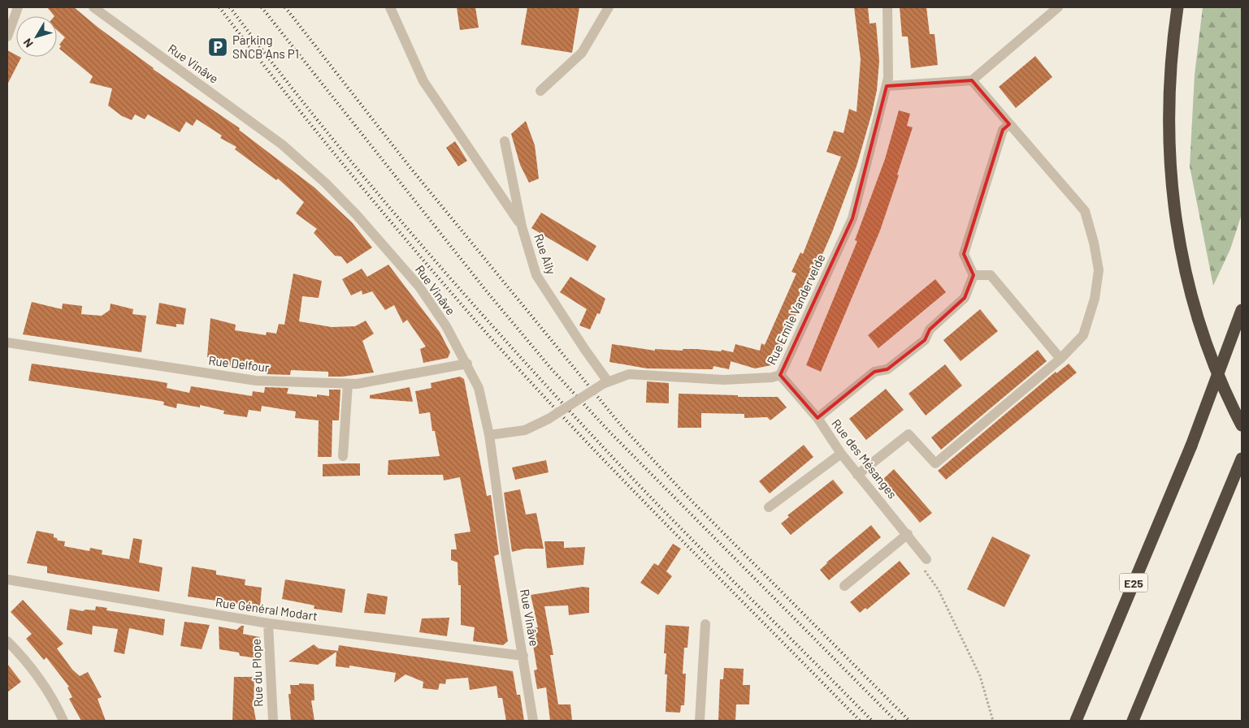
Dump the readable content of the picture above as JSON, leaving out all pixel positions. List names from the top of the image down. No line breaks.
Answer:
{"streets":{"highway":["E25"],"street":["Rue Vinâve","Rue Aily","Rue Emile Vandervelde","Rue Delfour","Rue des Mésanges","Rue Général Modart","Rue du Plope"]},"crossings":[["Rue Vinâve","Rue Emile Vandervelde"],["Rue Vinâve","Rue Delfour"],["Rue Vinâve","Rue Général Modart"],["Rue Aily","Rue Emile Vandervelde"],["Rue Emile Vandervelde","Rue des Mésanges"],["Rue Général Modart","Rue du Plope"]],"places":{"parking":["Parking SNCB Ans P1"]},"north":"bottom left"}
